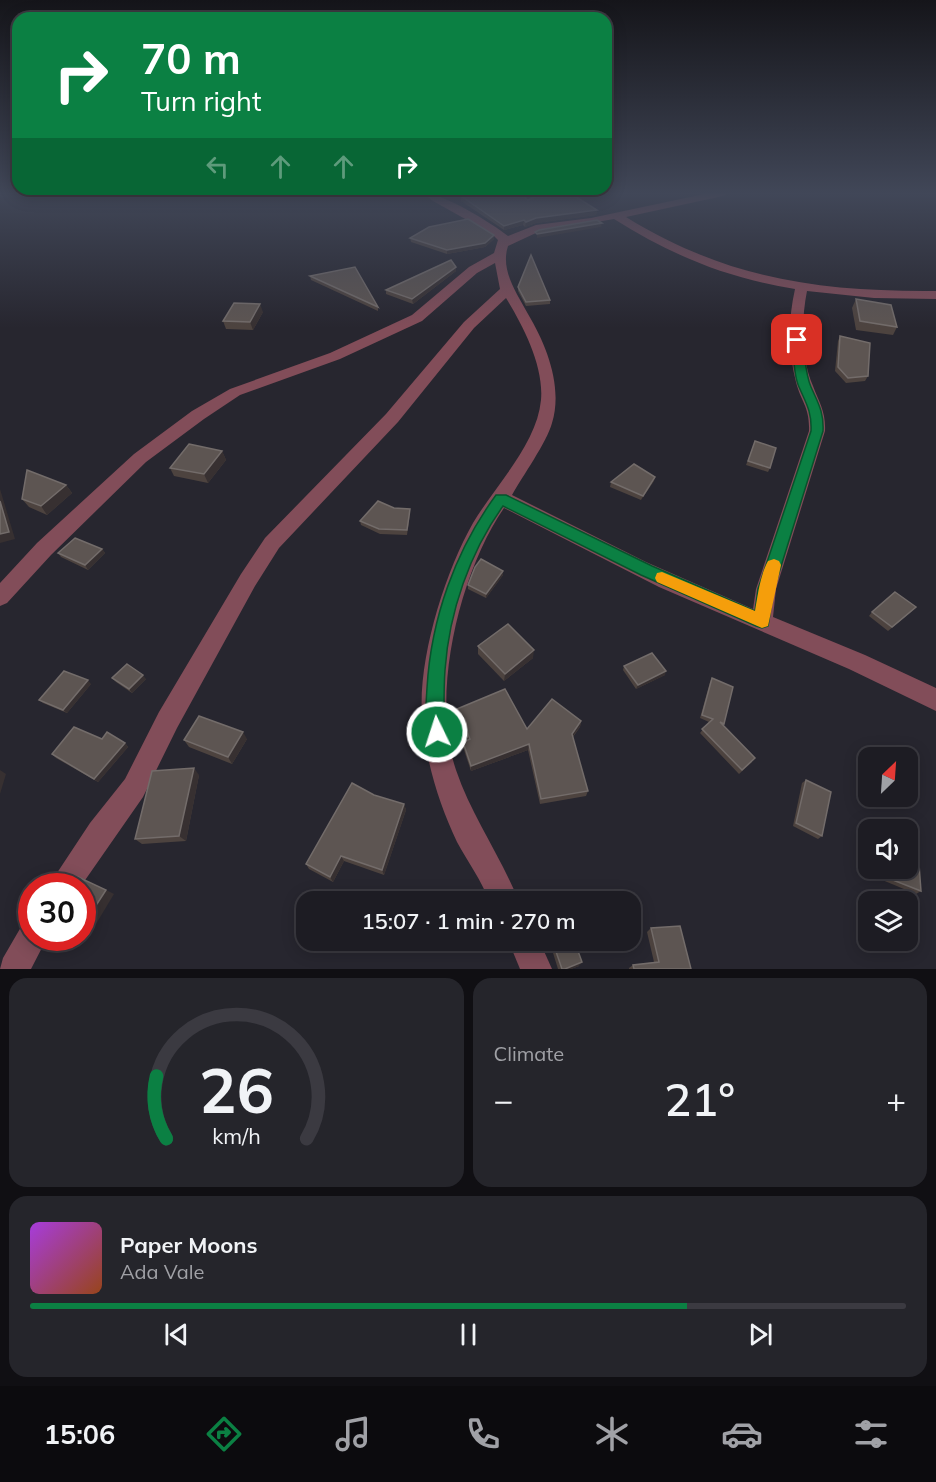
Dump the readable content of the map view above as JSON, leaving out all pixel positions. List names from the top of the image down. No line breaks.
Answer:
{"north":"top right","page":{"turn":["70 m","Turn right"],"limit":"30","trip":"15:07 · 1 min · 270 m","tile":"Climate","heat":["−","21°","+"],"song":["Paper Moons","Ada Vale"],"tabs":"15:06","gauge":["26","km/h"]}}
